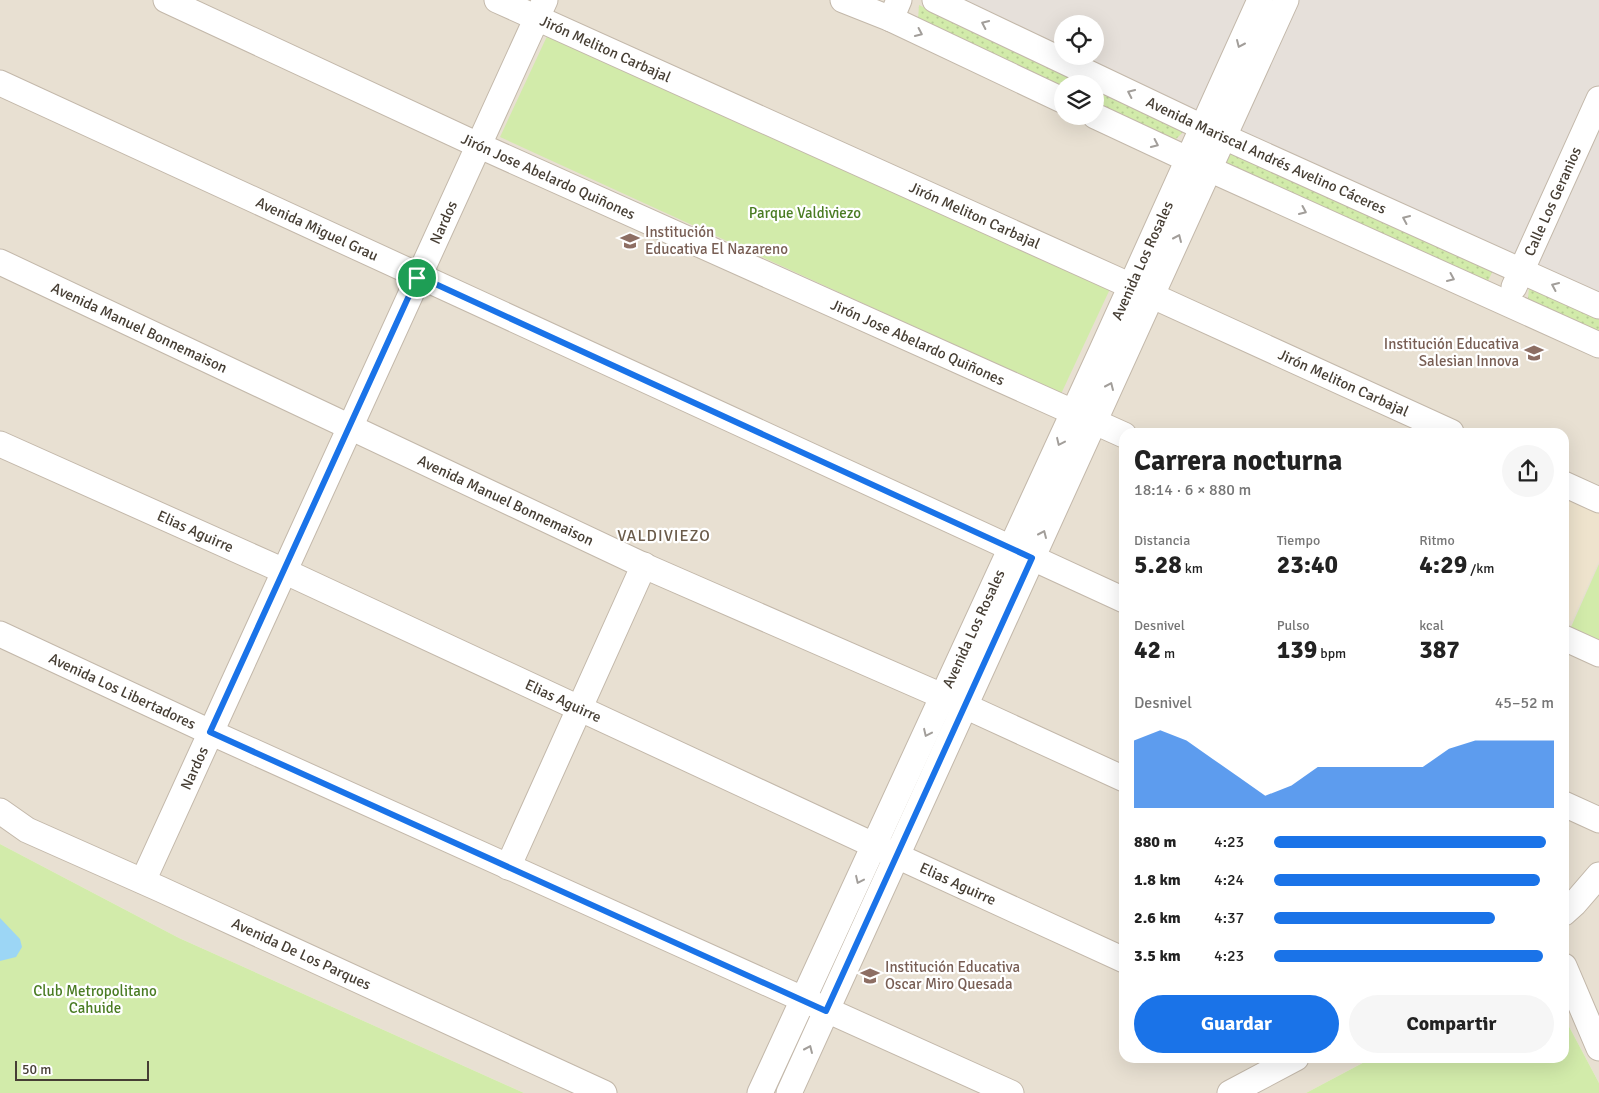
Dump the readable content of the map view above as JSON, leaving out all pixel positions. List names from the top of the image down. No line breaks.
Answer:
{"streets":{"street":["Jirón Meliton Carbajal","Avenida Mariscal Andrés Avelino Cáceres","Jirón Jose Abelardo Quiñones","Calle Los Geranios","Nardos","Avenida Miguel Grau","Avenida Los Rosales","Avenida Manuel Bonnemaison","Elias Aguirre","Avenida Los Libertadores","Avenida De Los Parques"]},"crossings":[["Jirón Meliton Carbajal","Nardos"],["Jirón Meliton Carbajal","Avenida Los Rosales"],["Avenida Mariscal Andrés Avelino Cáceres","Calle Los Geranios"],["Avenida Mariscal Andrés Avelino Cáceres","Avenida Los Rosales"],["Jirón Jose Abelardo Quiñones","Nardos"],["Jirón Jose Abelardo Quiñones","Avenida Los Rosales"],["Nardos","Avenida Miguel Grau"],["Nardos","Avenida Manuel Bonnemaison"],["Nardos","Elias Aguirre"],["Nardos","Avenida Los Libertadores"],["Nardos","Avenida De Los Parques"],["Avenida Miguel Grau","Avenida Los Rosales"],["Avenida Los Rosales","Avenida Manuel Bonnemaison"],["Avenida Los Rosales","Elias Aguirre"],["Avenida Los Rosales","Avenida Los Libertadores"]],"districts":["VALDIVIEZO"],"parks":["Parque Valdiviezo","Club Metropolitano Cahuide"],"places":{"school or university":["Institución Educativa El Nazareno","Institución Educativa Salesian Innova","Institución Educativa Oscar Miro Quesada"]},"scale_bar":"50 m","page":{"heading":["Carrera nocturna","18:14 · 6 × 880 m"],"stats":[["Distancia","5.28 km"],["Tiempo","23:40"],["Ritmo","4:29 /km"],["Desnivel","42 m"],["Pulso","139 bpm"],["kcal","387"]],"chart":["Desnivel","45–52 m"],"list":[{"name":"880 m","note":"4:23"},{"name":"1.8 km","note":"4:24"},{"name":"2.6 km","note":"4:37"},{"name":"3.5 km","note":"4:23"}],"buttons":["Guardar","Compartir"],"scale":"50 m"}}
